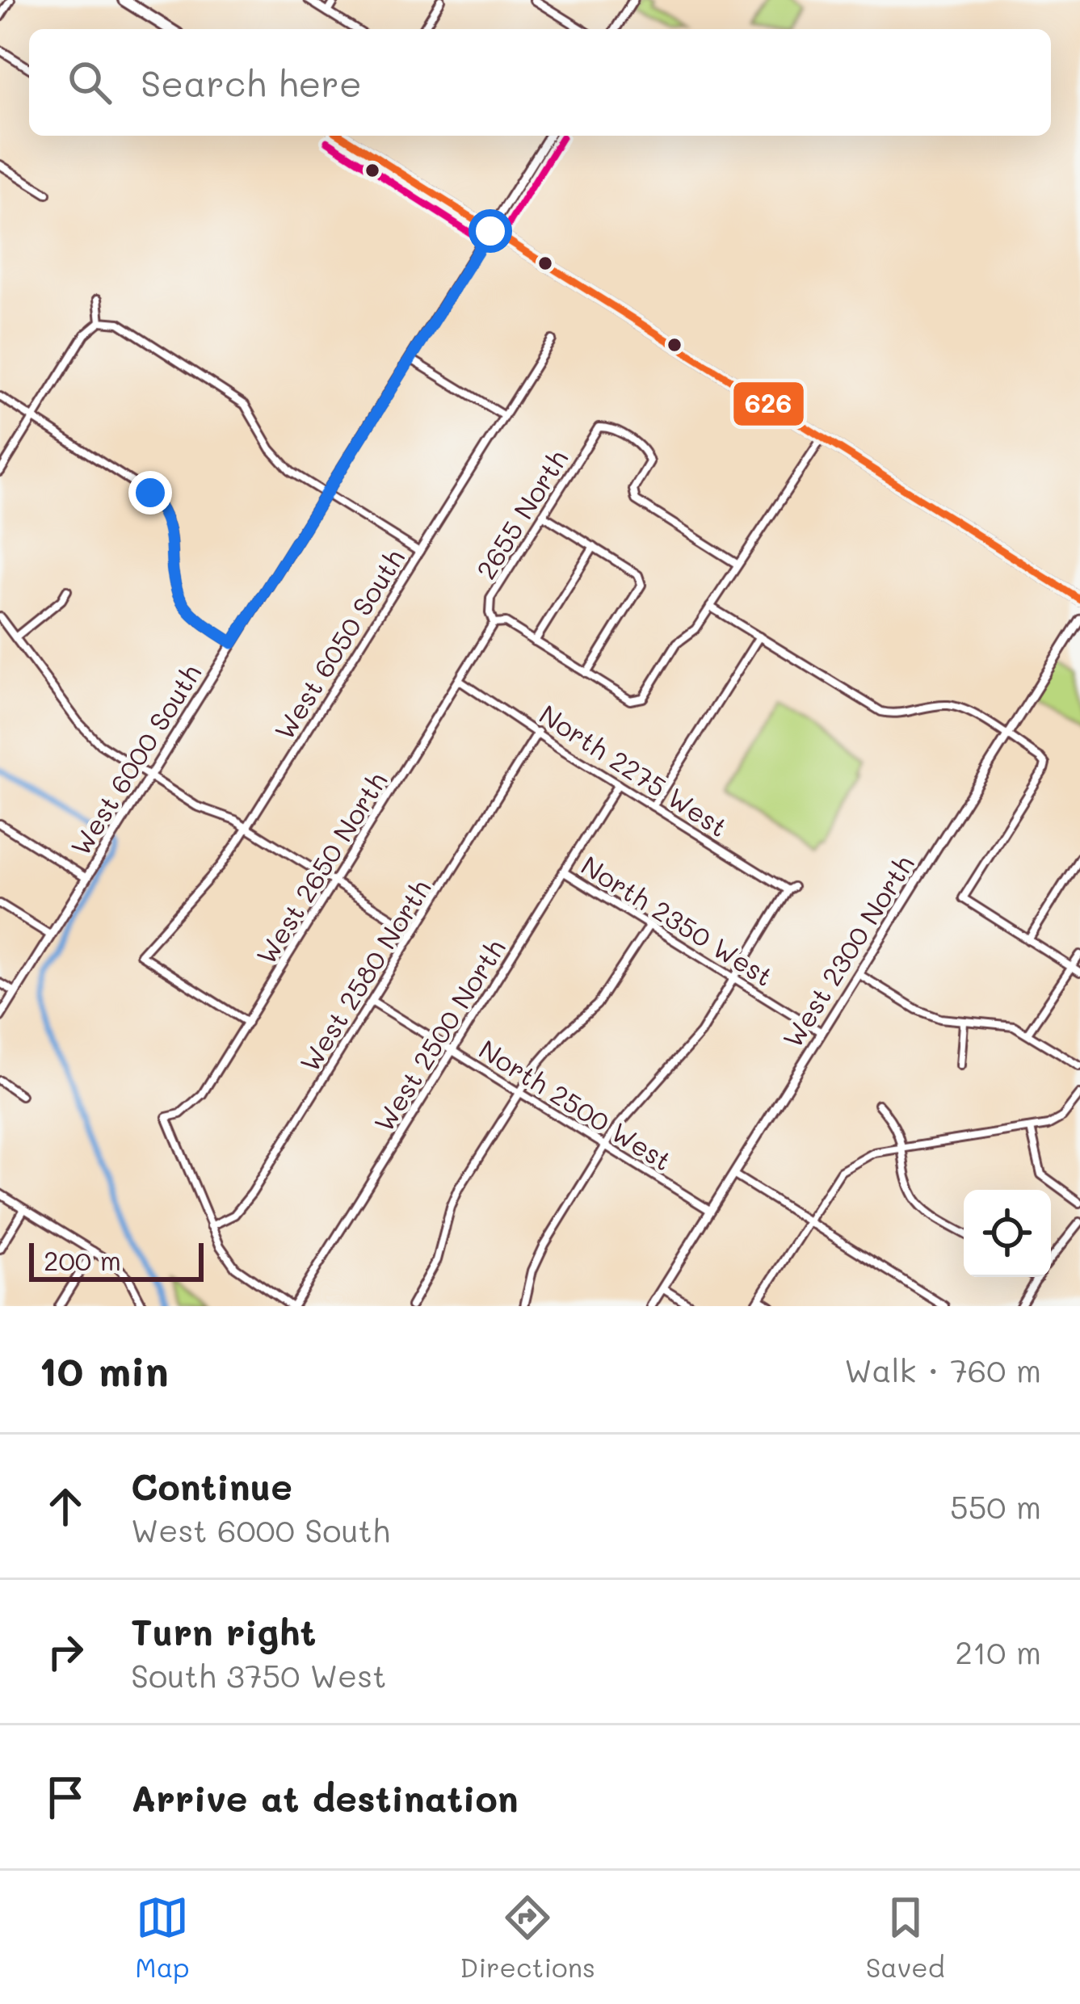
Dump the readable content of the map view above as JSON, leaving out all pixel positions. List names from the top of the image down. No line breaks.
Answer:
{"streets":{"street":["2655 North","West 6050 South","West 6000 South","North 2275 West","West 2650 North","North 2350 West","West 2300 North","West 2580 North","West 2500 North","North 2500 West"]},"crossings":[["2655 North","West 2650 North"],["West 6050 South","West 2650 North"],["North 2275 West","West 2650 North"],["North 2275 West","North 2350 West"],["North 2275 West","West 2580 North"],["North 2275 West","West 2500 North"],["West 2650 North","West 2580 North"],["North 2350 West","West 2300 North"],["North 2350 West","West 2500 North"],["West 2300 North","North 2500 West"],["West 2580 North","North 2500 West"],["West 2500 North","North 2500 West"]],"lines":["transit line 626"],"scale_bar":"200 m","page":{"search":"Search here","scale":"200 m","heading":["10 min","Walk · 760 m"],"list":[["Continue","West 6000 South","550 m"],["Turn right","South 3750 West","210 m"],"Arrive at destination"],"nav":["Map","Directions","Saved"]}}
